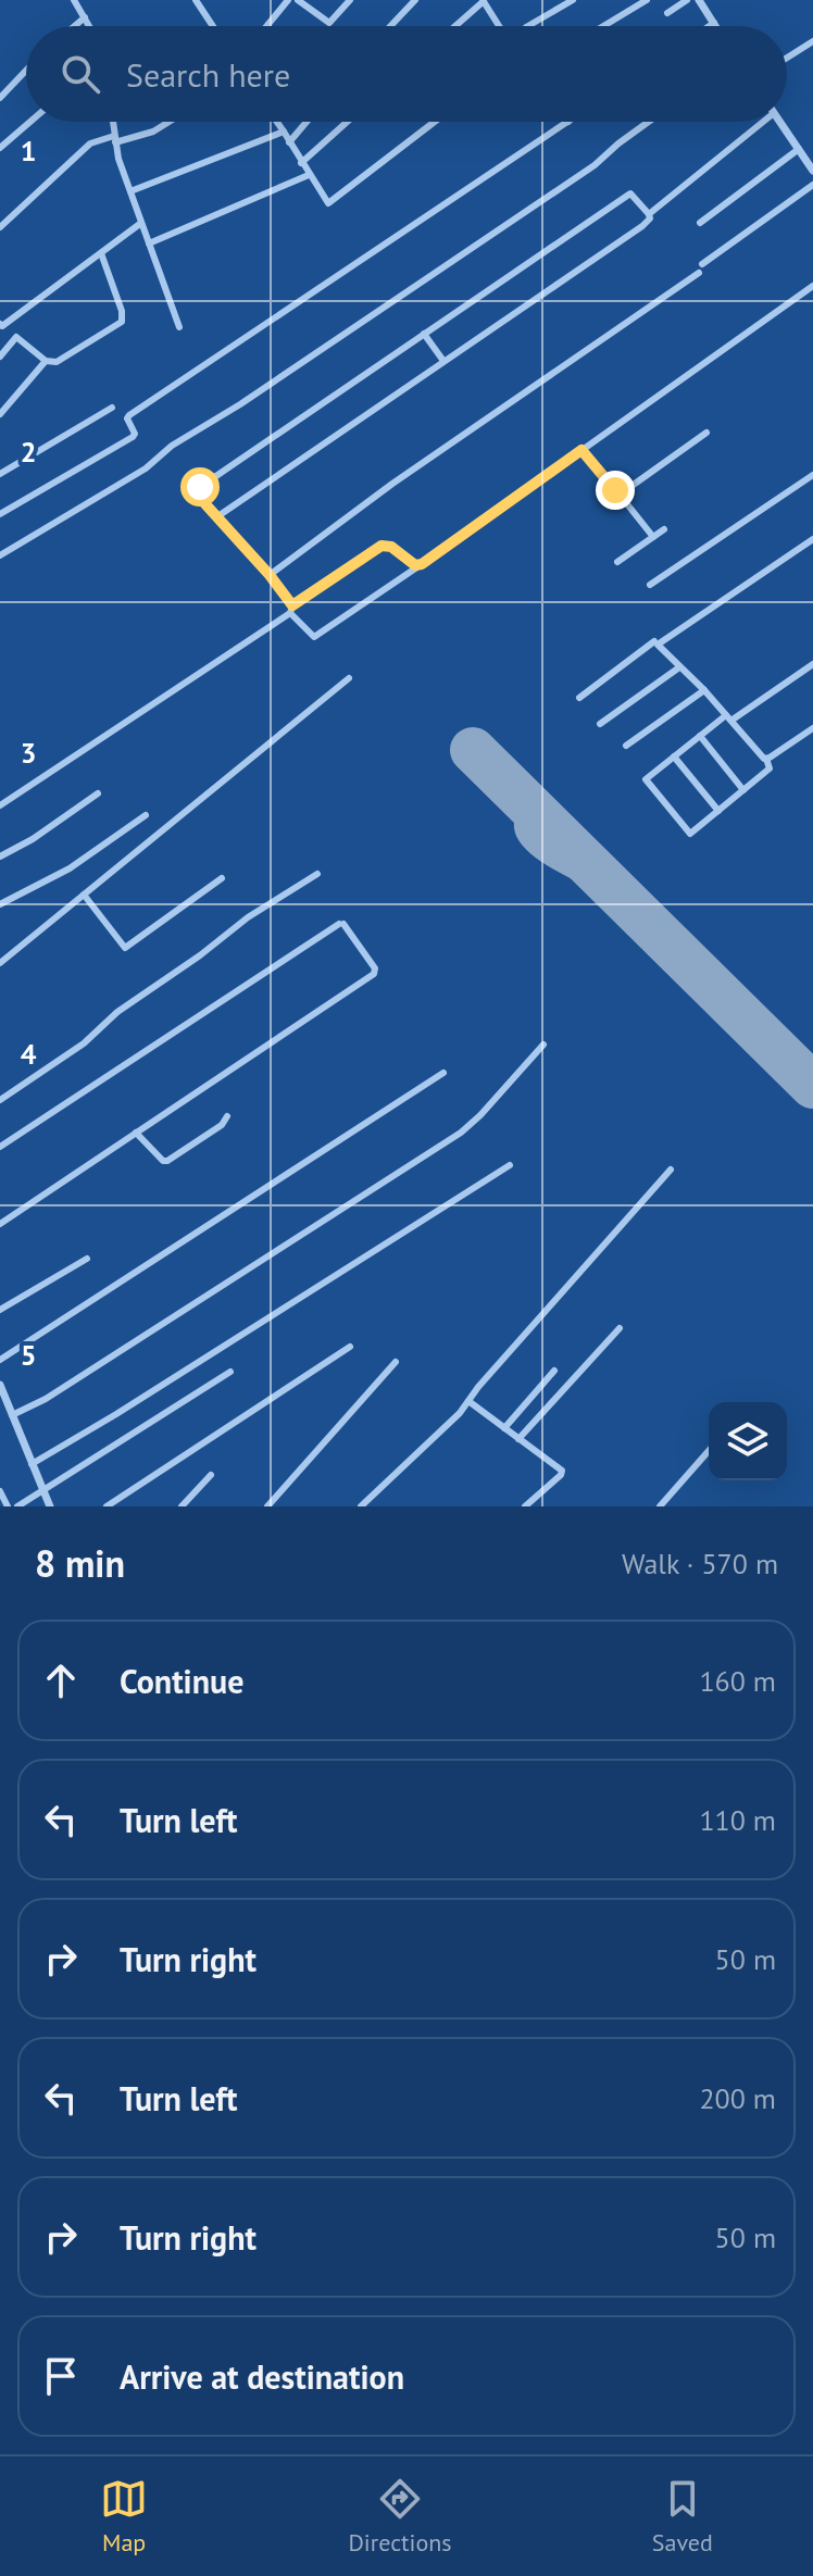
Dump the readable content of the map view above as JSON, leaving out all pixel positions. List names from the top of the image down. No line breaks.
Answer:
{"page":{"search":"Search here","heading":["8 min","Walk · 570 m"],"list":[["Continue","160 m"],["Turn left","110 m"],["Turn right","50 m"],["Turn left","200 m"],["Turn right","50 m"],"Arrive at destination"],"nav":["Map","Directions","Saved"]},"grid":{"rows":["1","2","3","4","5"]}}
